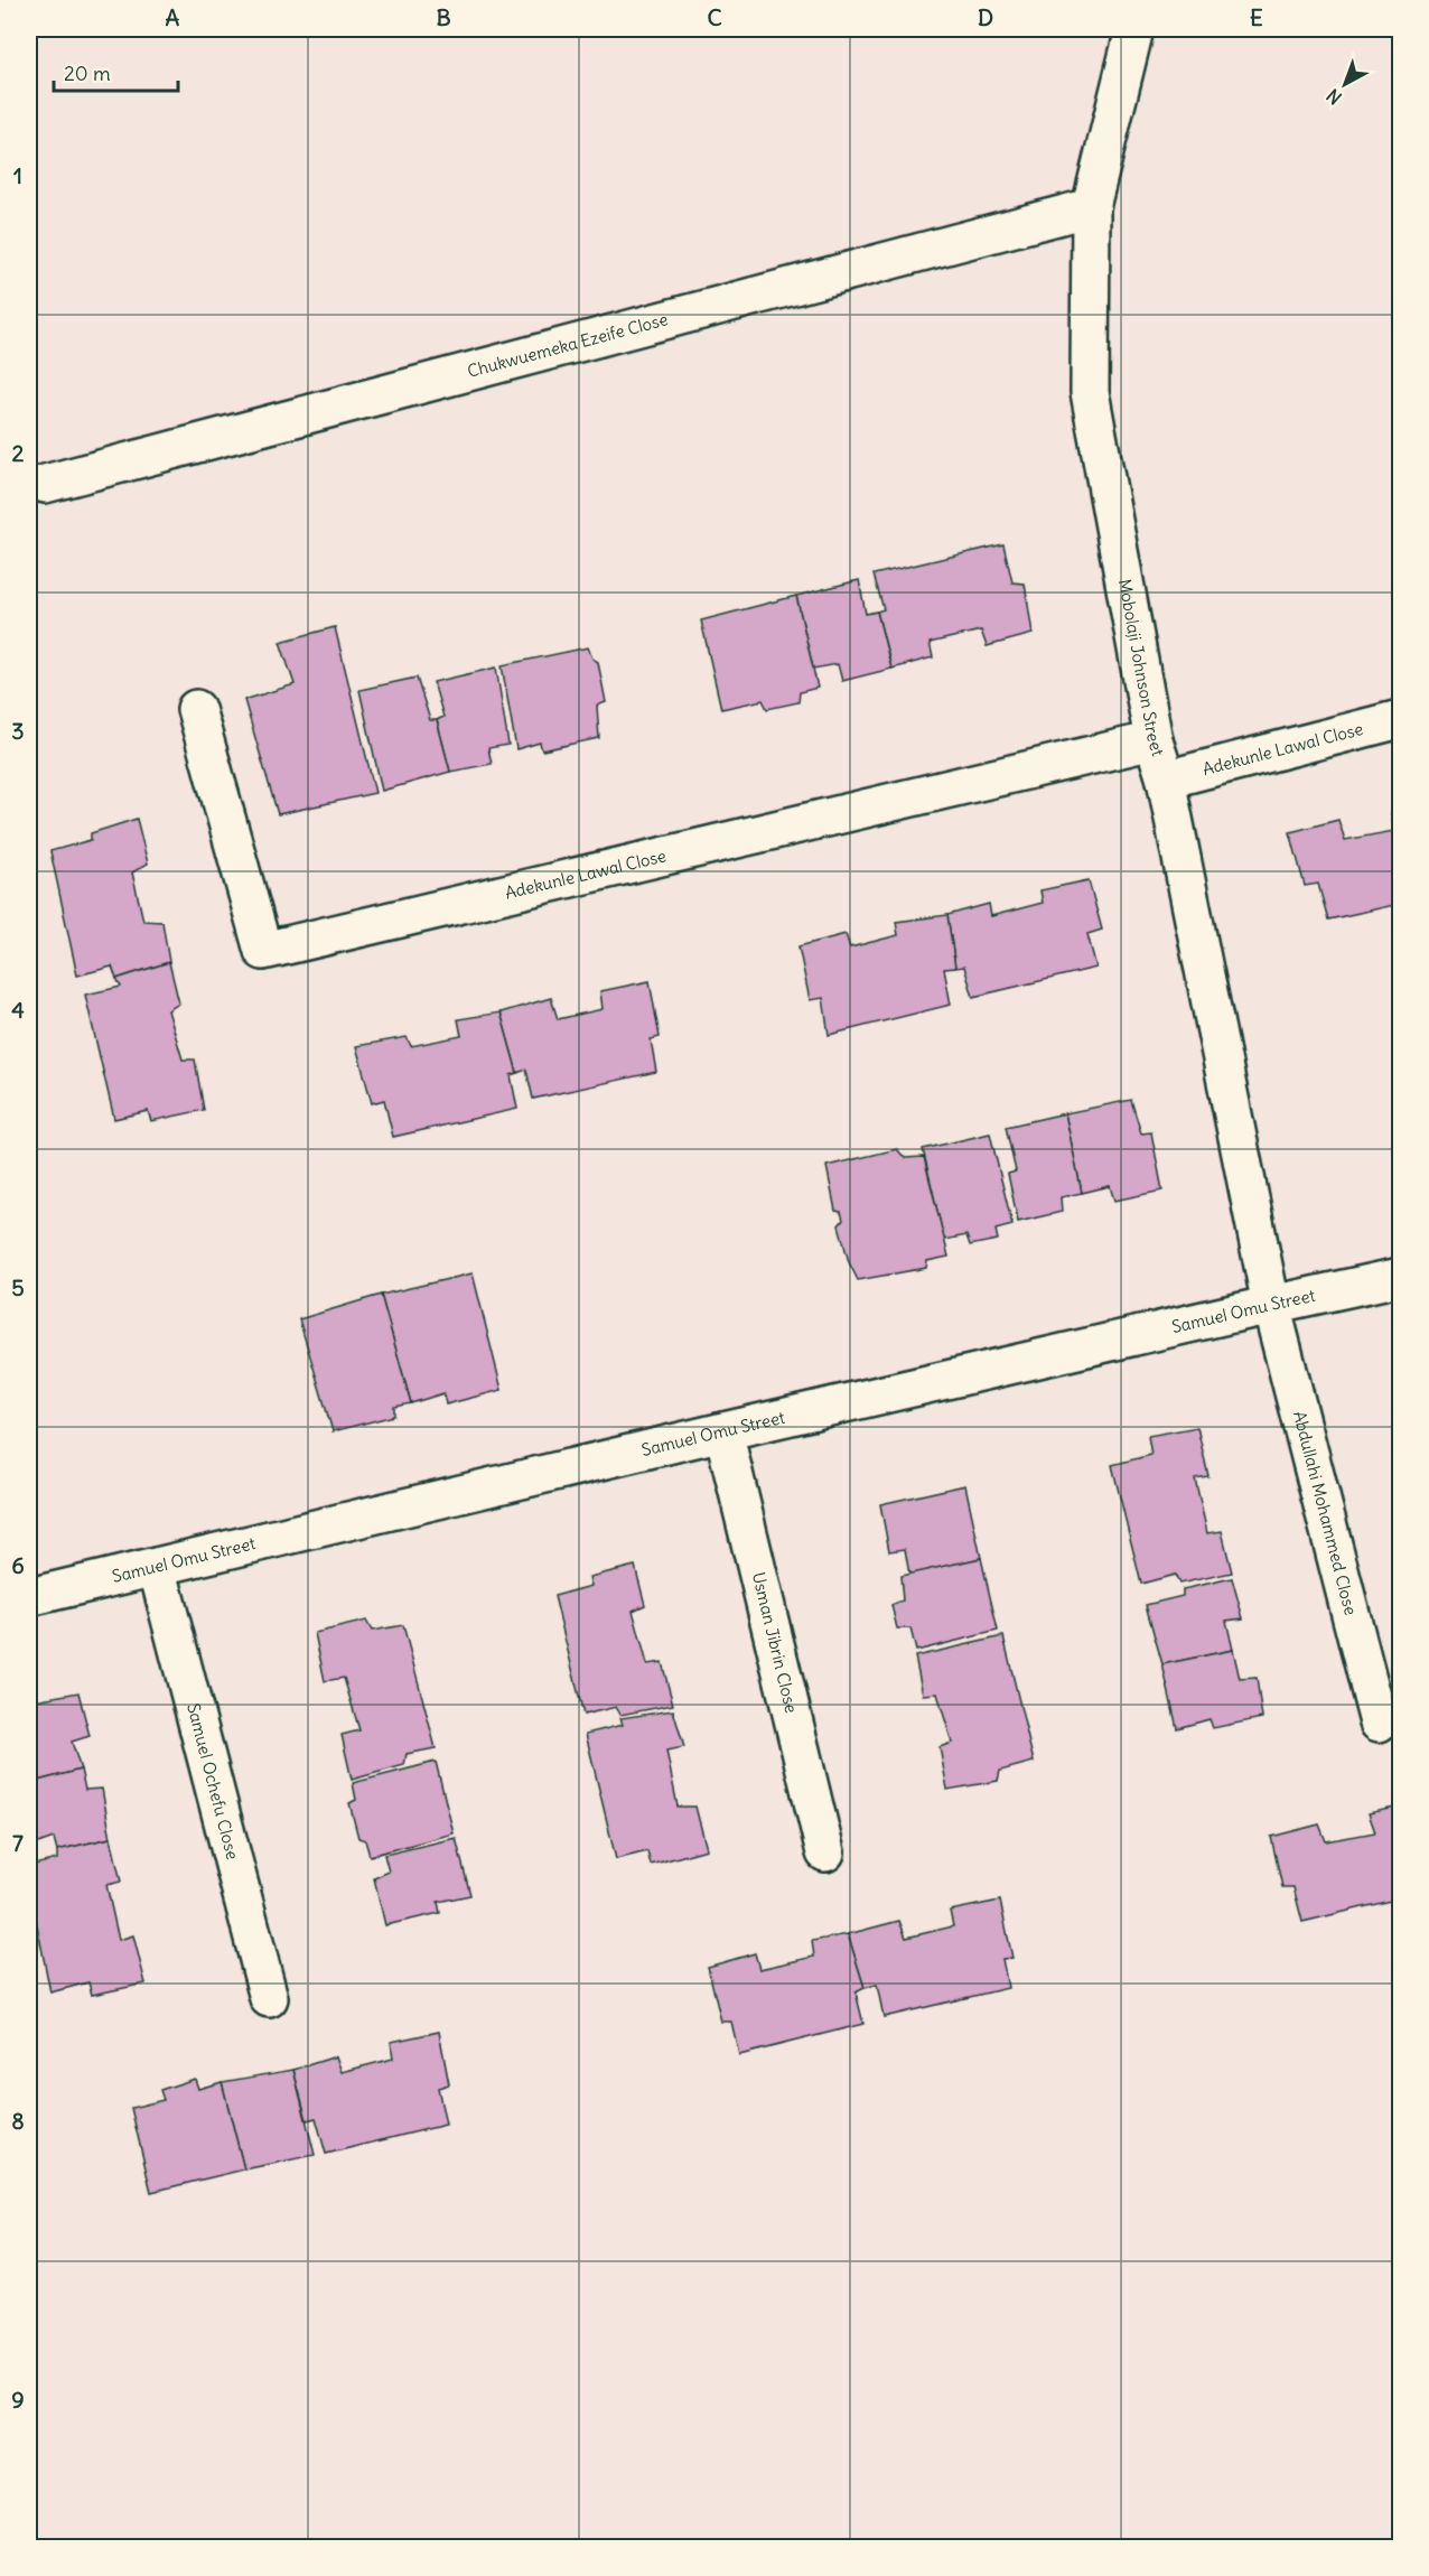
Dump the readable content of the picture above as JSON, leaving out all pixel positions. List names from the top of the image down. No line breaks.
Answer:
{"streets":{"street":["Chukwuemeka Ezeife Close","Mobolaji Johnson Street","Adekunle Lawal Close","Samuel Omu Street","Abdullahi Mohammed Close","Usman Jibrin Close","Samuel Ochefu Close"]},"crossings":[["Chukwuemeka Ezeife Close","Mobolaji Johnson Street"],["Mobolaji Johnson Street","Adekunle Lawal Close"],["Mobolaji Johnson Street","Samuel Omu Street"],["Mobolaji Johnson Street","Abdullahi Mohammed Close"],["Samuel Omu Street","Abdullahi Mohammed Close"],["Samuel Omu Street","Usman Jibrin Close"],["Samuel Omu Street","Samuel Ochefu Close"]],"scale_bar":"20 m","north":"bottom left","grid":{"columns":["A","B","C","D","E"],"rows":["1","2","3","4","5","6","7","8","9"]}}
